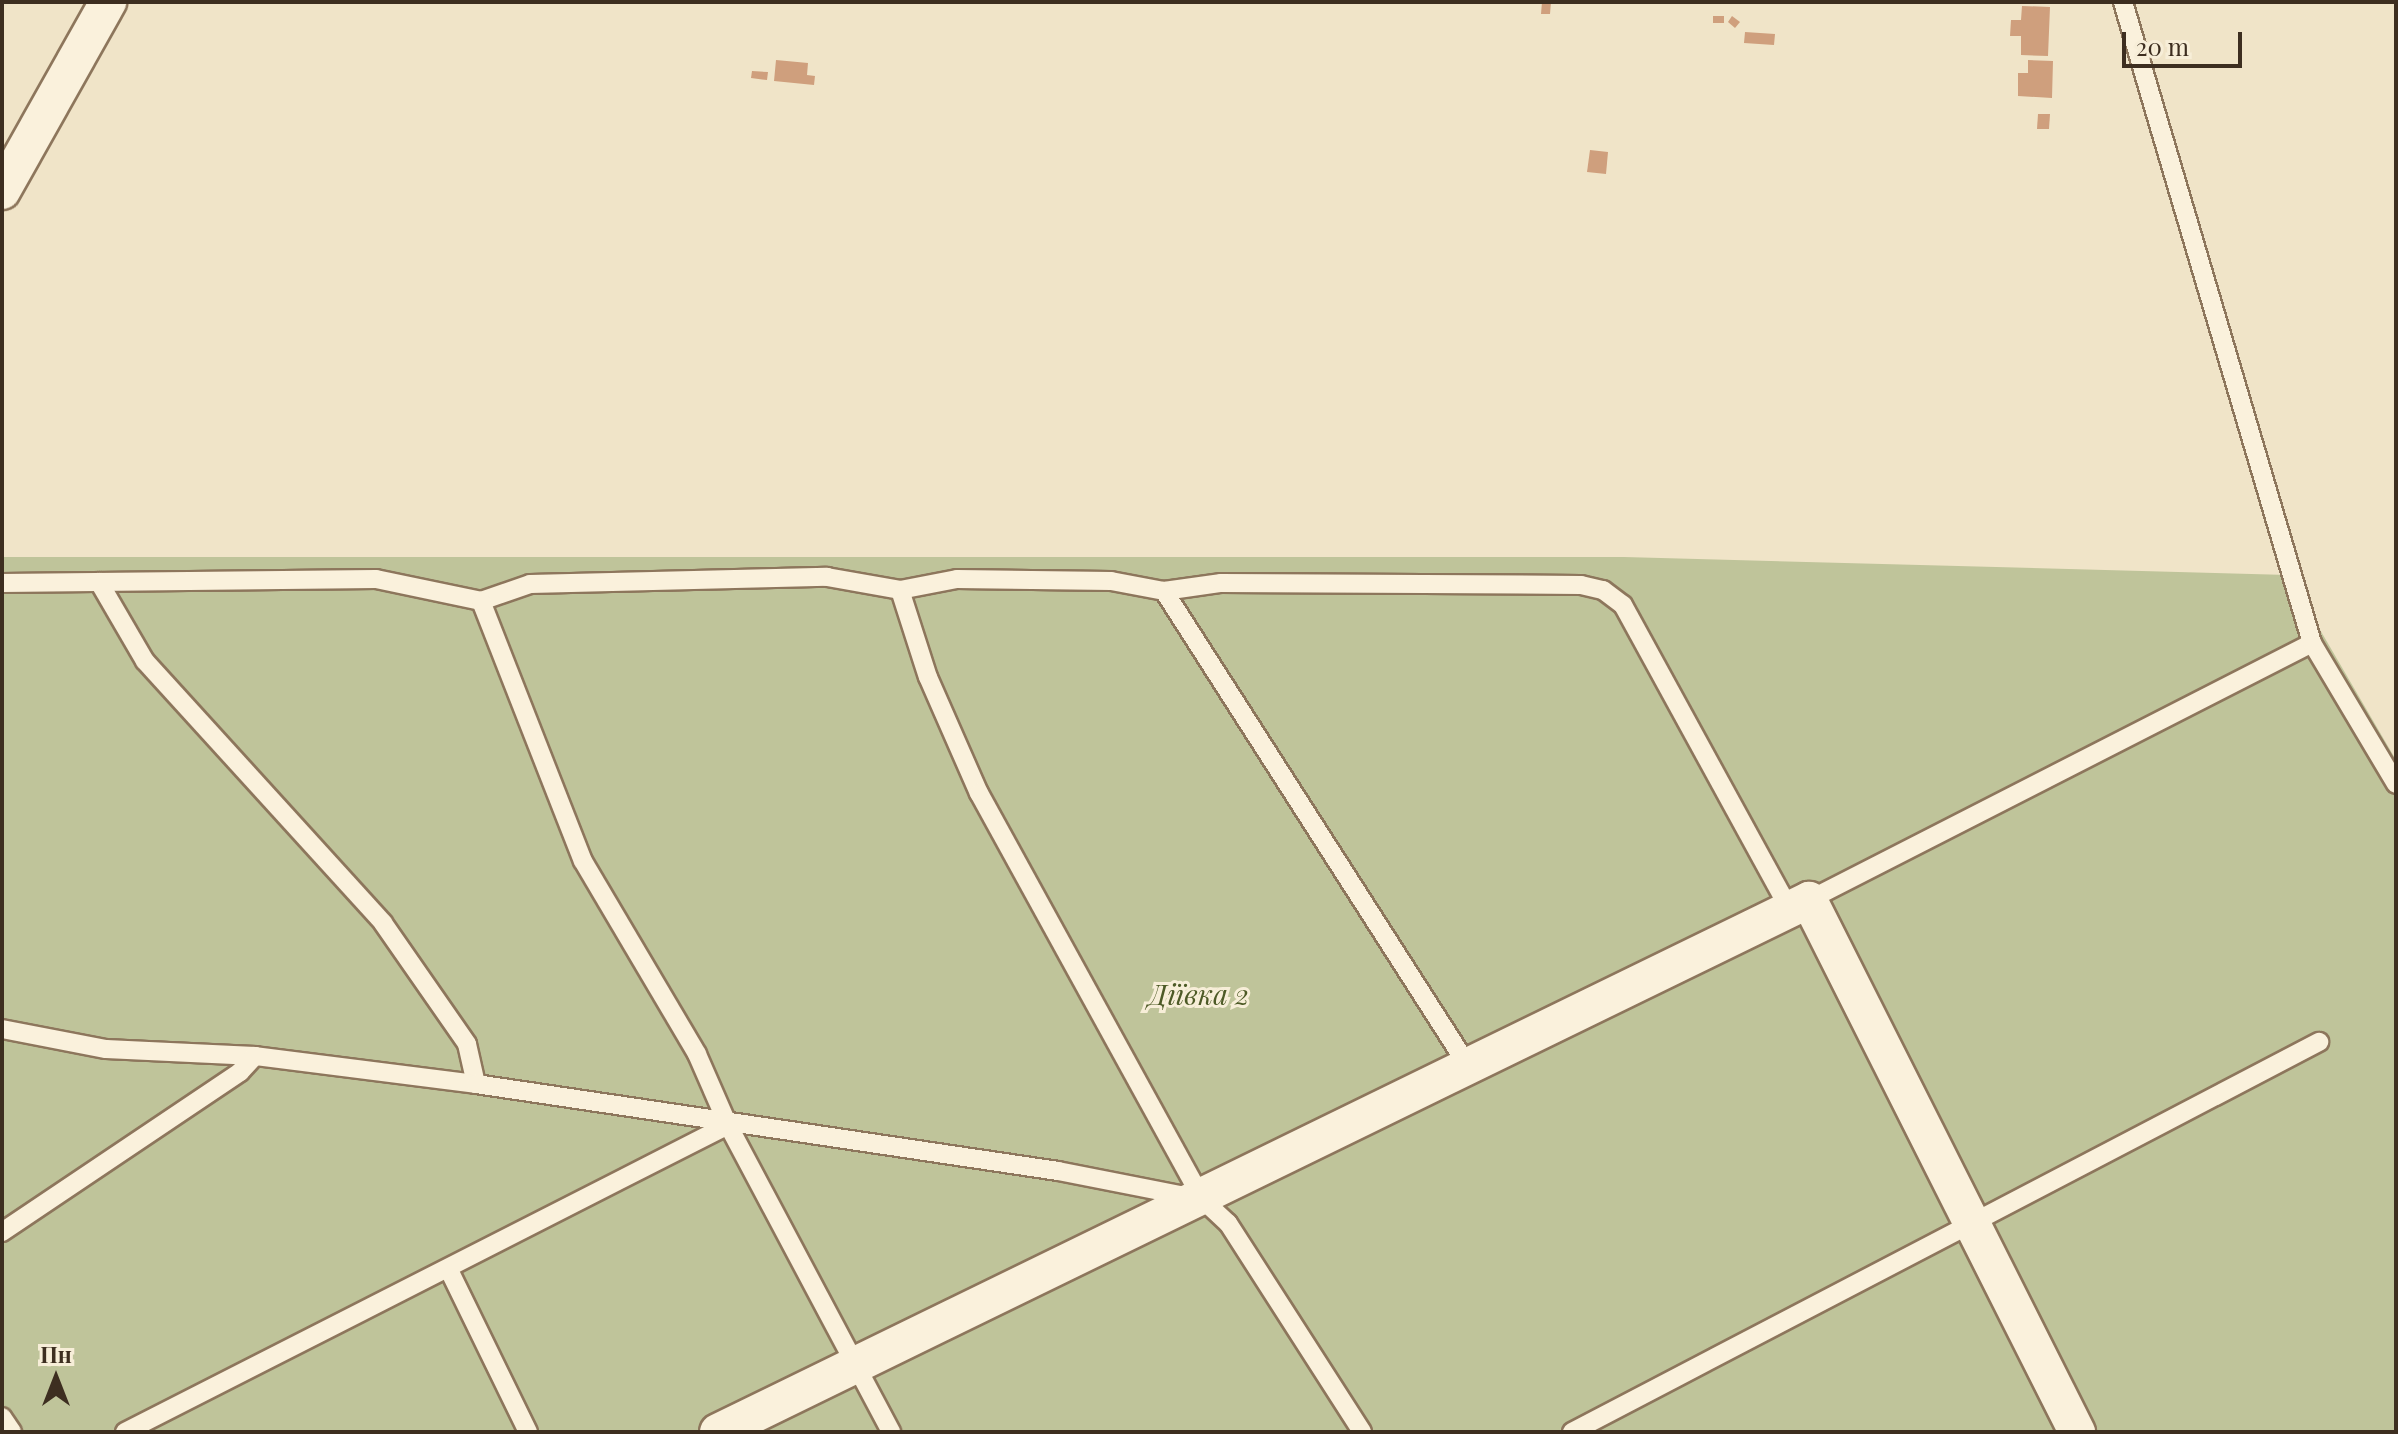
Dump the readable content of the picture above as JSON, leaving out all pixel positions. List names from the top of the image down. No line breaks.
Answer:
{"parks":["Діївка 2"],"scale_bar":"20 m","north":"top"}
